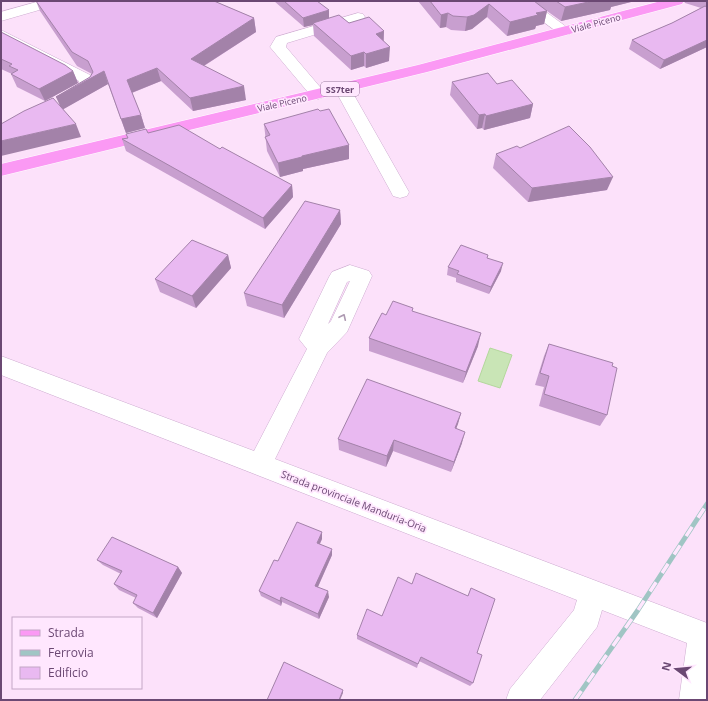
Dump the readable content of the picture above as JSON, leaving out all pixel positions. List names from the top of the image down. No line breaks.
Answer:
{"streets":{"main road":["Viale Piceno","SS7ter"],"street":["Strada provinciale Manduria-Oria"]},"legend":["Strada","Ferrovia","Edificio"],"north":"left"}
